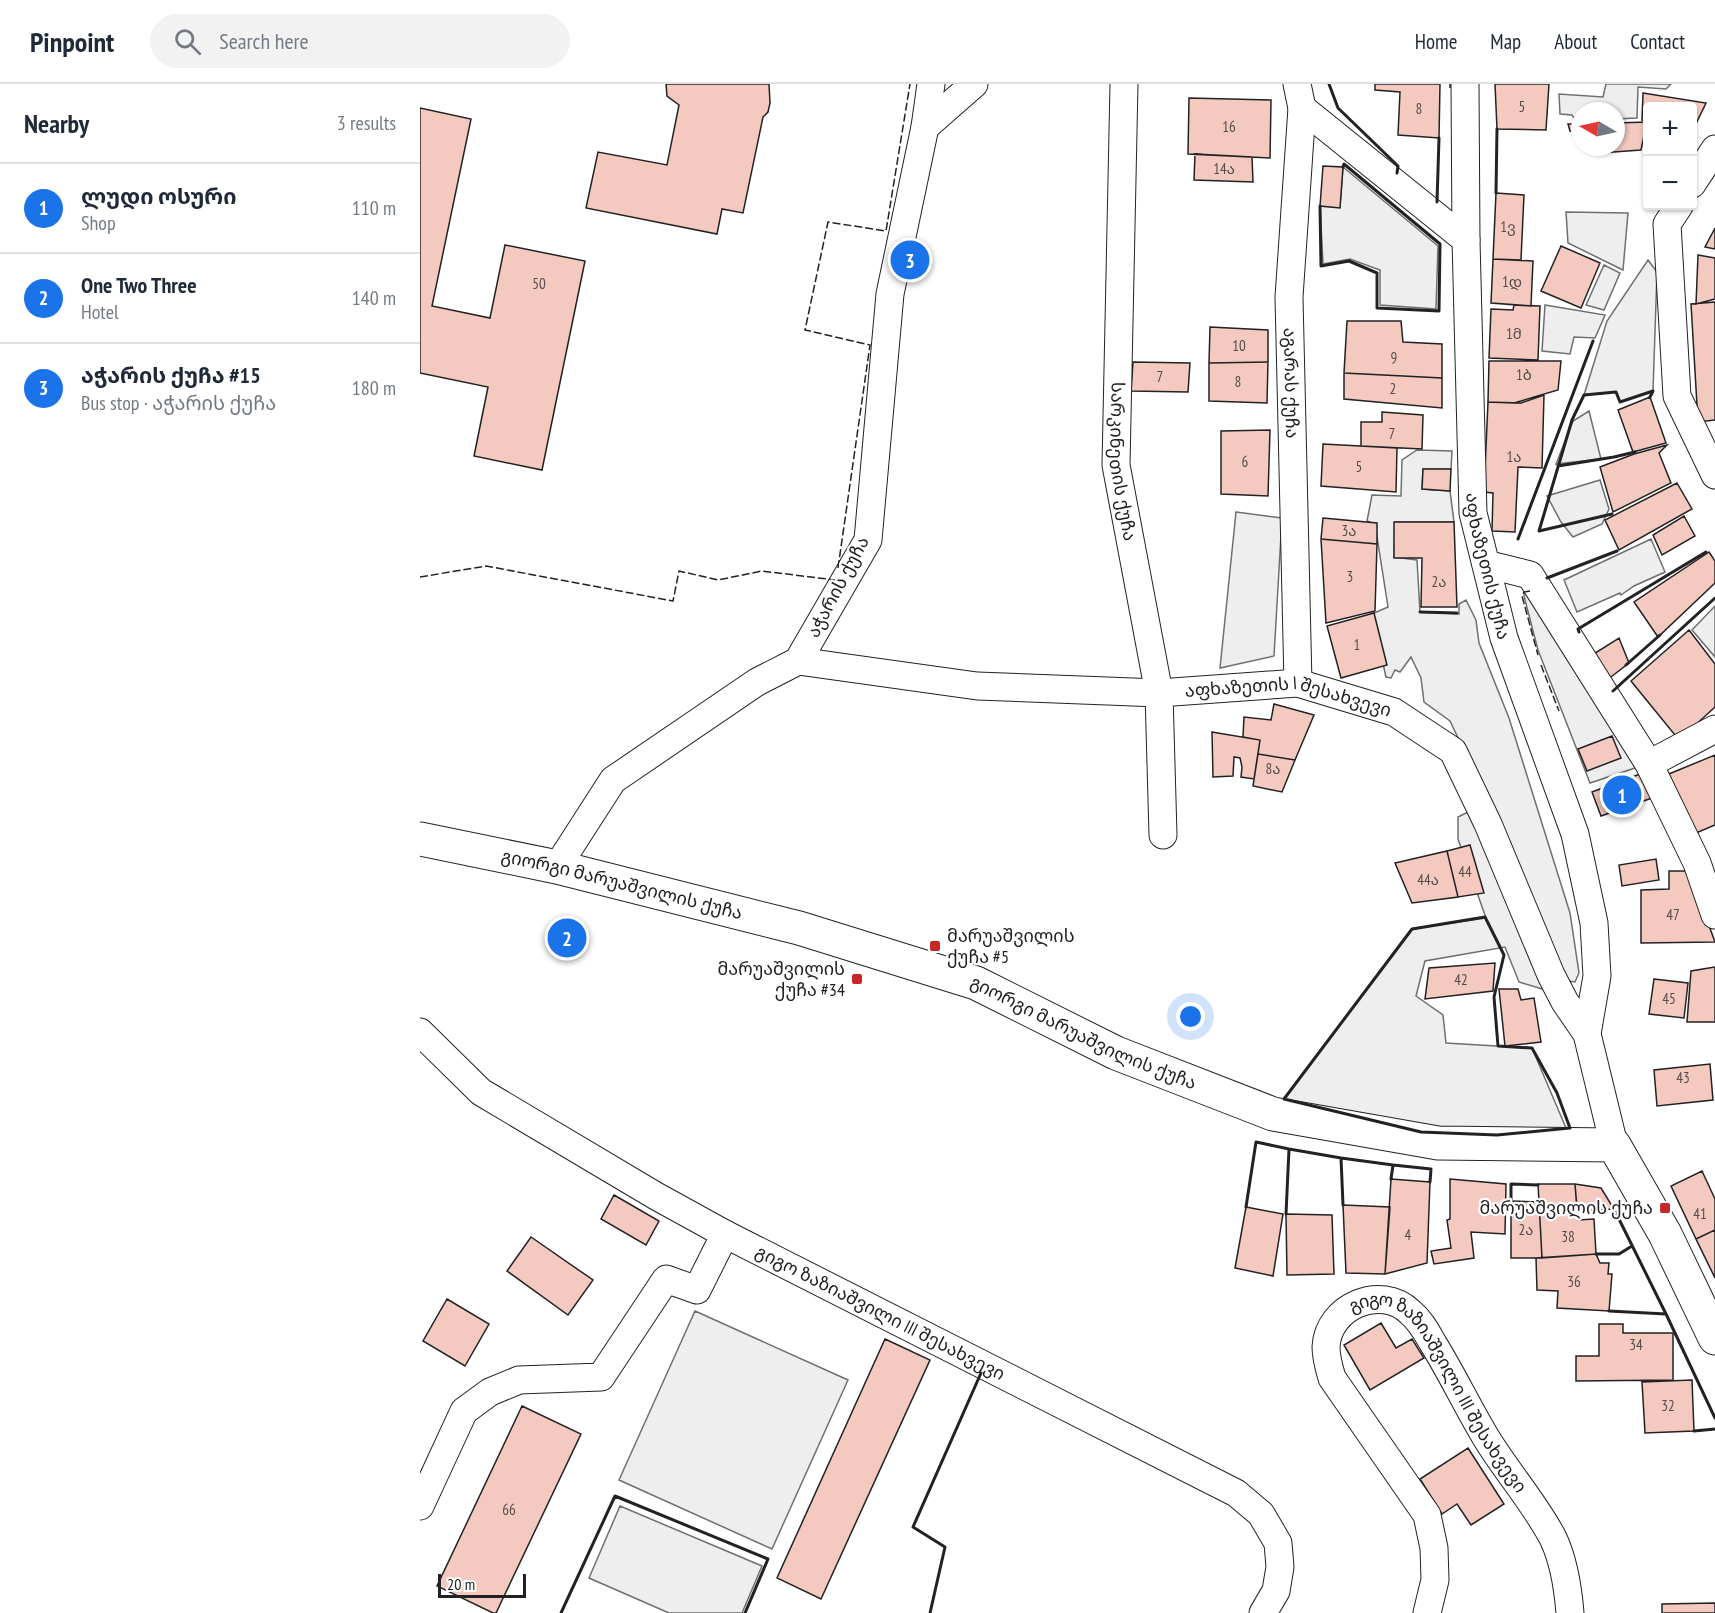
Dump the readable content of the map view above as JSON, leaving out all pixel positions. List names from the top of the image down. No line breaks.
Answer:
{"streets":{"street":["აგარას ქუჩა","სარკინეთის ქუჩა","აფხაზეთის ქუჩა","აჭარის ქუჩა","აფხაზეთის I შესახვევი","გიორგი მარუაშვილის ქუჩა","გიგო ზაზიაშვილი III შესახვევი"]},"crossings":[["აგარას ქუჩა","აფხაზეთის I შესახვევი"],["სარკინეთის ქუჩა","აფხაზეთის I შესახვევი"],["აფხაზეთის ქუჩა","აფხაზეთის I შესახვევი"],["აჭარის ქუჩა","აფხაზეთის I შესახვევი"]],"places":{"transit":["მარუაშვილის ქუჩა #5","მარუაშვილის ქუჩა #34","მარუაშვილის ქუჩა"]},"house_numbers":["5","8","16","14ა","1ვ","1დ","50","1მ","10","9","1ბ","7","8","2","7","1ა","6","5","3ა","3","2ა","1","8ა","44","44ა","47","42","45","43","41","2ა","4","38","36","34","32","66"],"scale_bar":"20 m","north":"left","page":{"header":"Pinpoint","search":"Search here","nav":["Home","Map","About","Contact"],"heading":["Nearby","3 results"],"map_buttons":["+","−"],"list":[{"mark":"1","name":"ლუდი ოსური","note":"Shop","value":"110 m"},{"mark":"2","name":"One Two Three","note":"Hotel","value":"140 m"},{"mark":"3","name":"აჭარის ქუჩა #15","note":"Bus stop · აჭარის ქუჩა","value":"180 m"}],"pins":["3","1","2"],"scale":"20 m"}}
